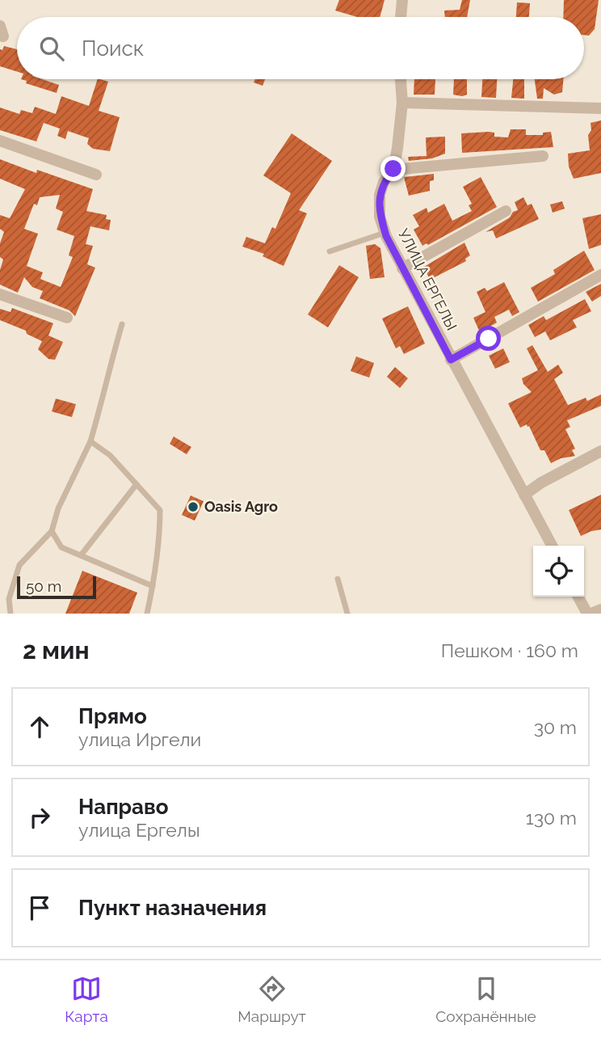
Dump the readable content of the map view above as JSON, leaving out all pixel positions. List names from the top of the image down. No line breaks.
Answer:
{"streets":{"street":["УЛИЦА ЕРГЕЛЫ"]},"places":["Oasis Agro"],"scale_bar":"50 m","page":{"search":"Поиск","scale":"50 m","heading":["2 мин","Пешком · 160 m"],"list":[["Прямо","улица Иргели","30 m"],["Направо","улица Ергелы","130 m"],"Пункт назначения"],"nav":["Карта","Маршрут","Сохранённые"]}}
